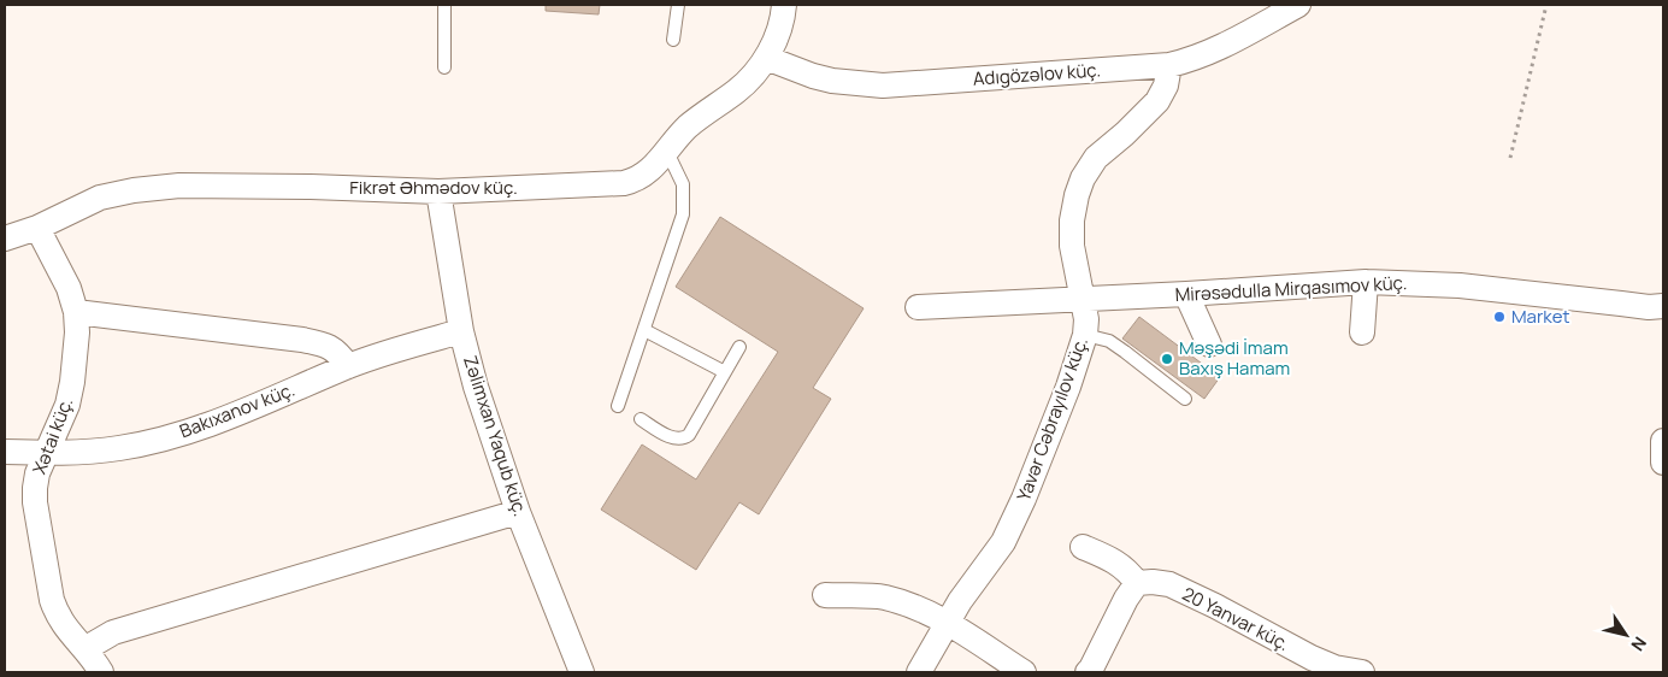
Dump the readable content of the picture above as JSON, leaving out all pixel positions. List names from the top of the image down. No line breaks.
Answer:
{"streets":{"street":["Adıgözəlov küç.","Fikrət Əhmədov küç.","Mirəsədulla Mirqasımov küç.","Bakıxanov küç.","Yavər Cəbrayılov küç.","Xətai küç.","Zəlimxan Yaqub küç.","20 Yanvar küç."]},"crossings":[["Adıgözəlov küç.","Fikrət Əhmədov küç."],["Adıgözəlov küç.","Yavər Cəbrayılov küç."],["Fikrət Əhmədov küç.","Xətai küç."],["Fikrət Əhmədov küç.","Zəlimxan Yaqub küç."],["Mirəsədulla Mirqasımov küç.","Yavər Cəbrayılov küç."],["Bakıxanov küç.","Xətai küç."],["Bakıxanov küç.","Zəlimxan Yaqub küç."]],"places":["Market","Məşədi İmam Baxış Hamam"],"north":"bottom right"}
